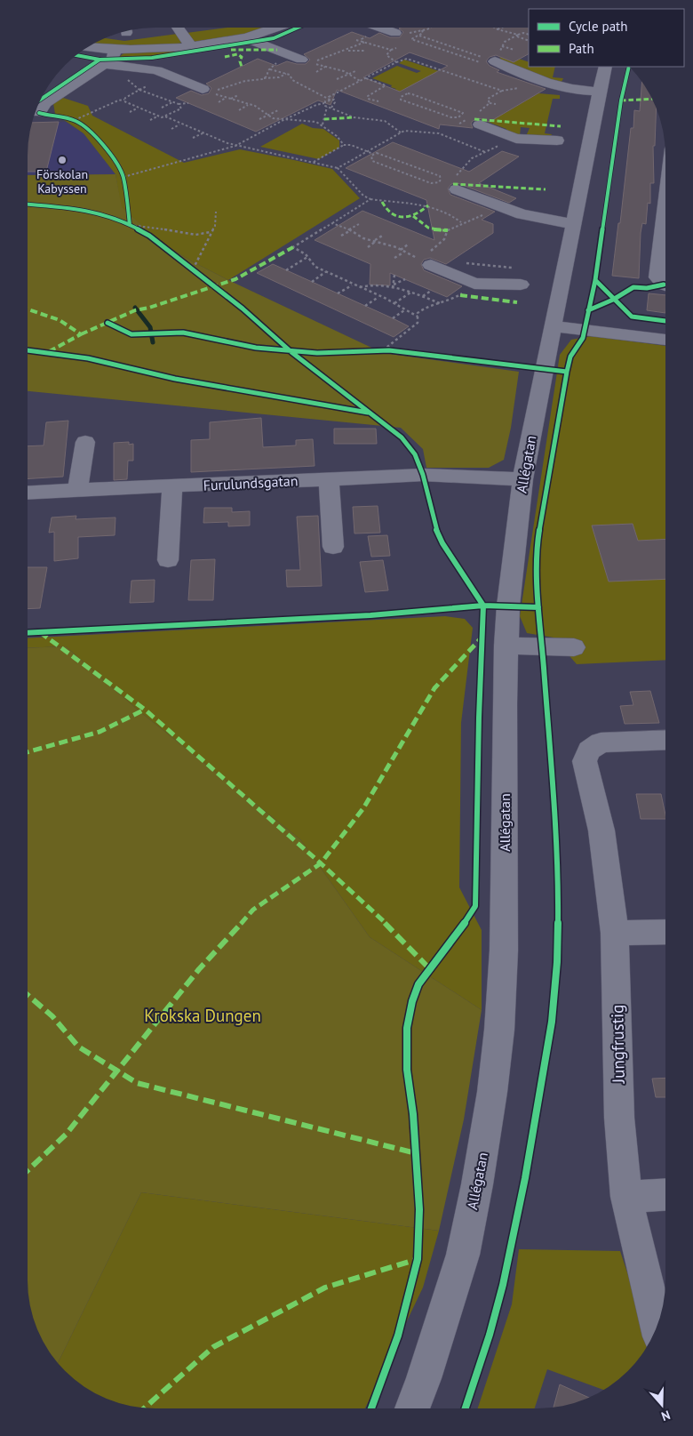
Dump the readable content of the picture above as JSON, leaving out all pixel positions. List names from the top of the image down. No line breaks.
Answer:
{"streets":{"street":["Allégatan","Furulundsgatan","Jungfrustig"]},"crossings":[["Allégatan","Furulundsgatan"]],"parks":["Krokska Dungen"],"places":["Förskolan Kabyssen"],"legend":["Cycle path","Path"],"north":"bottom"}
